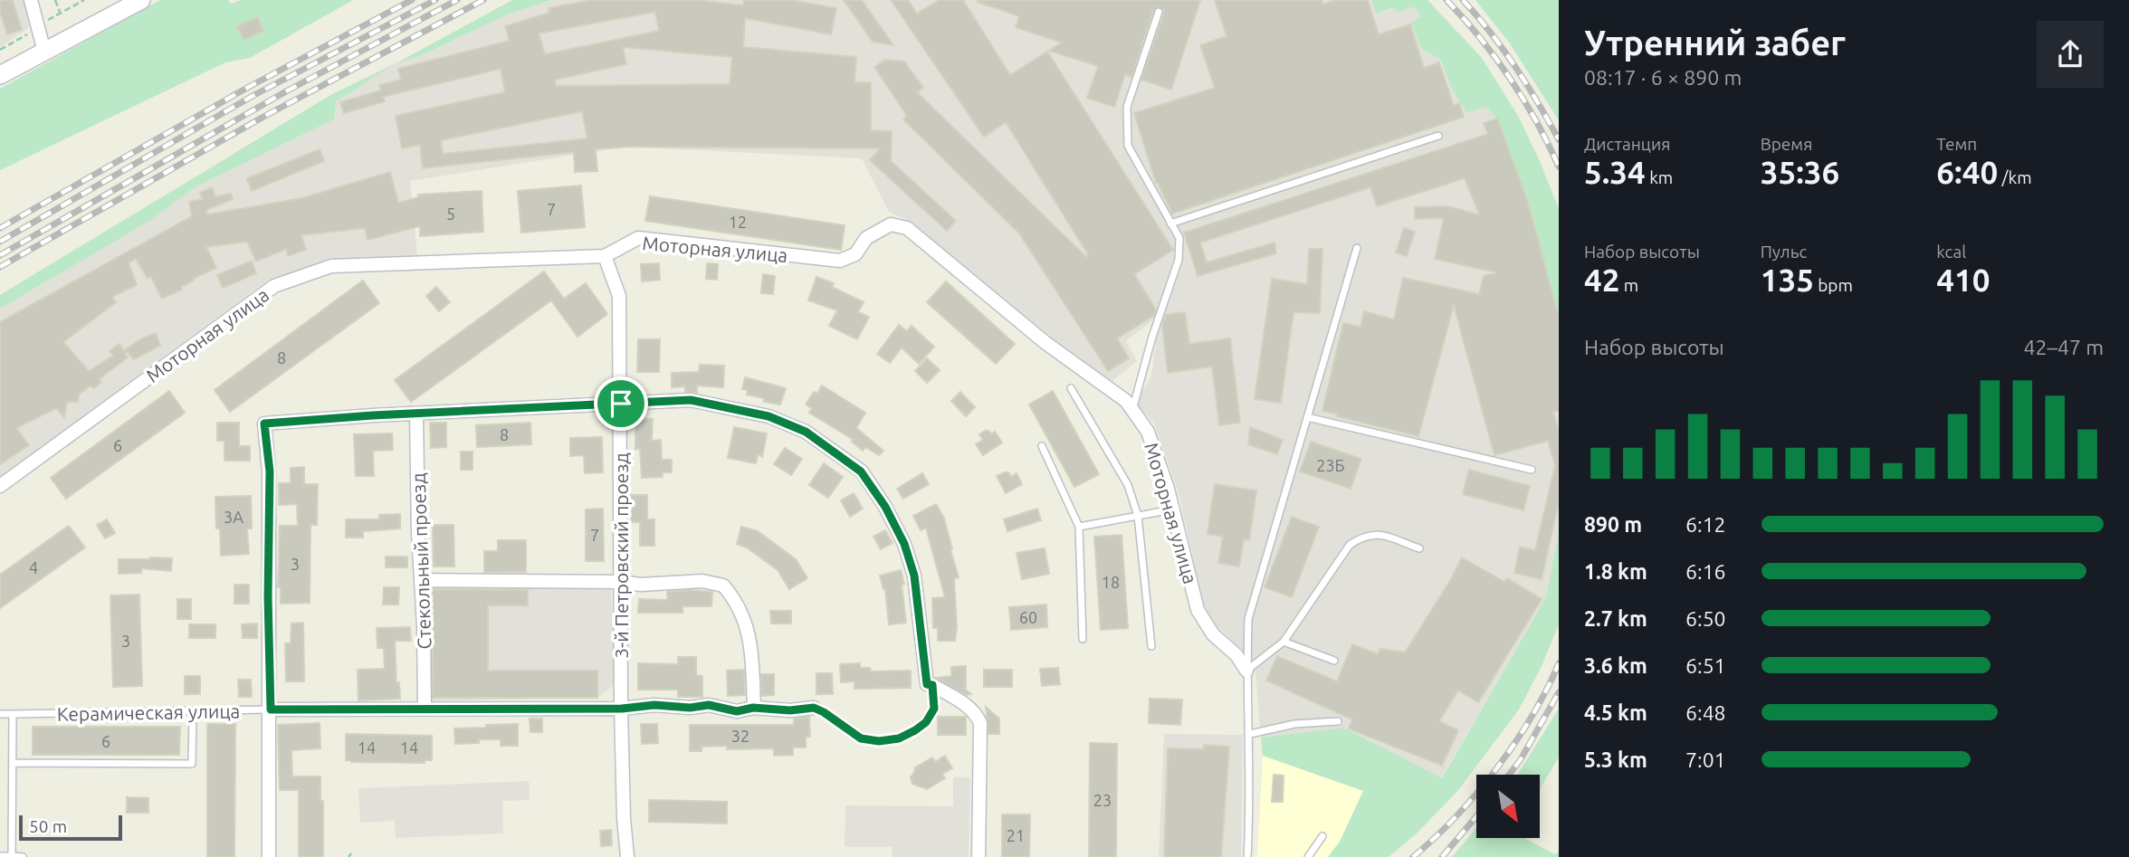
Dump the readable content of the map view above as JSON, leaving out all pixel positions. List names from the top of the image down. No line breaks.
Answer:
{"streets":{"street":["Моторная улица","3-й Петровский проезд","Стекольный проезд","Керамическая улица"]},"crossings":[["Моторная улица","3-й Петровский проезд"],["3-й Петровский проезд","Керамическая улица"],["Стекольный проезд","Керамическая улица"]],"house_numbers":["7","5","12","8","8","6","23Б","3А","7","3","4","18","60","3","32","6","14","14","23","21"],"scale_bar":"50 m","north":"bottom right","page":{"heading":["Утренний забег","08:17 · 6 × 890 m"],"stats":[["Дистанция","5.34 km"],["Время","35:36"],["Темп","6:40 /km"],["Набор высоты","42 m"],["Пульс","135 bpm"],["kcal","410"]],"chart":["Набор высоты","42–47 m"],"list":[{"name":"890 m","note":"6:12"},{"name":"1.8 km","note":"6:16"},{"name":"2.7 km","note":"6:50"},{"name":"3.6 km","note":"6:51"},{"name":"4.5 km","note":"6:48"},{"name":"5.3 km","note":"7:01"}],"scale":"50 m"}}
